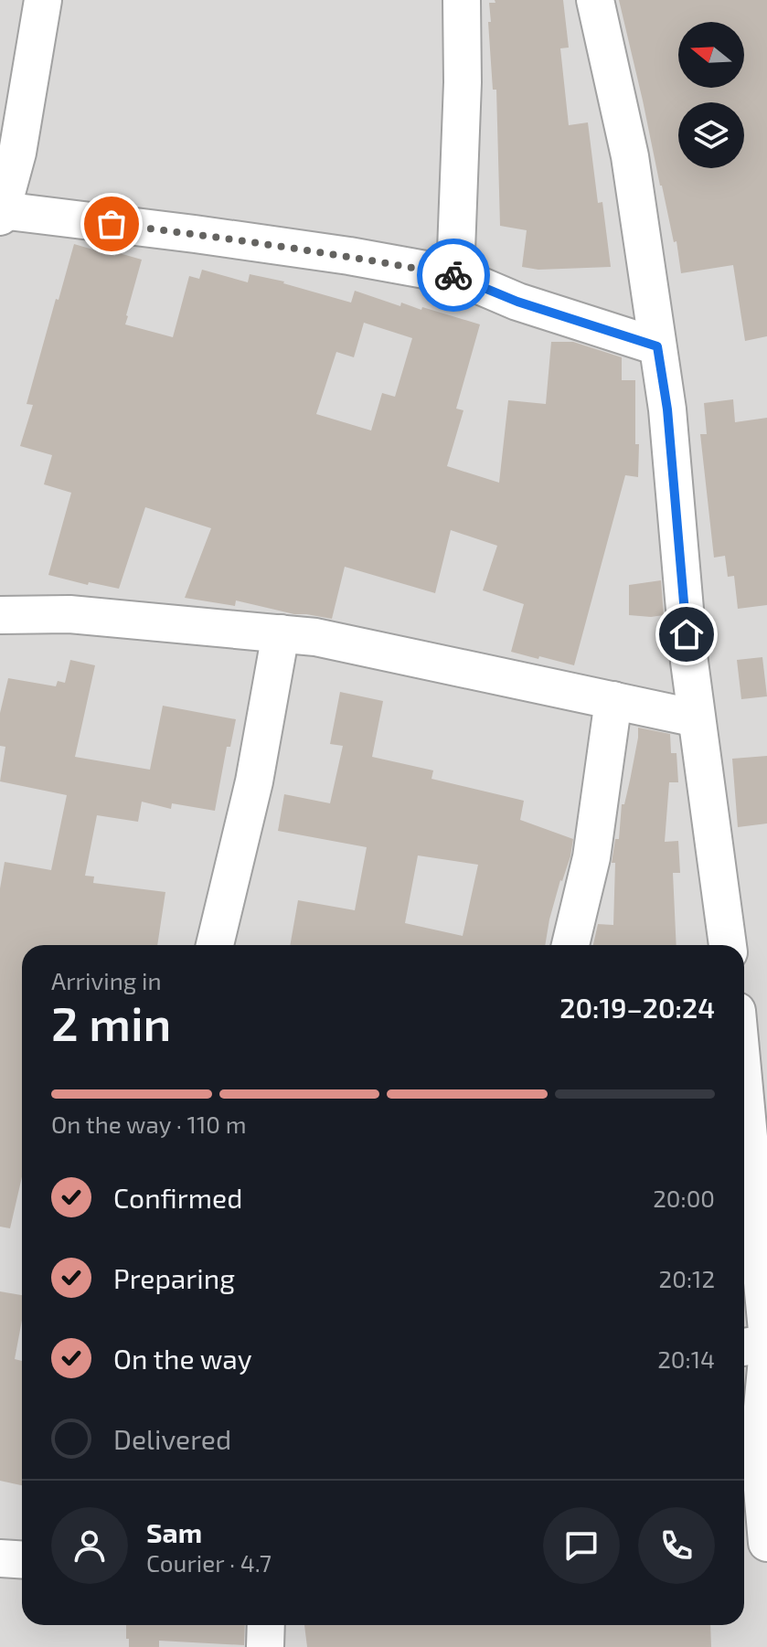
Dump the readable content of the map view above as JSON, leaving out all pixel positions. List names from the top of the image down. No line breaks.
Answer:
{"north":"left","page":{"heading":["2 min","Arriving in","20:19–20:24"],"panel":["Sam","Courier · 4.7"],"bar":"On the way · 110 m","list":[["Confirmed","20:00"],["Preparing","20:12"],["On the way","20:14"],"Delivered"]}}
